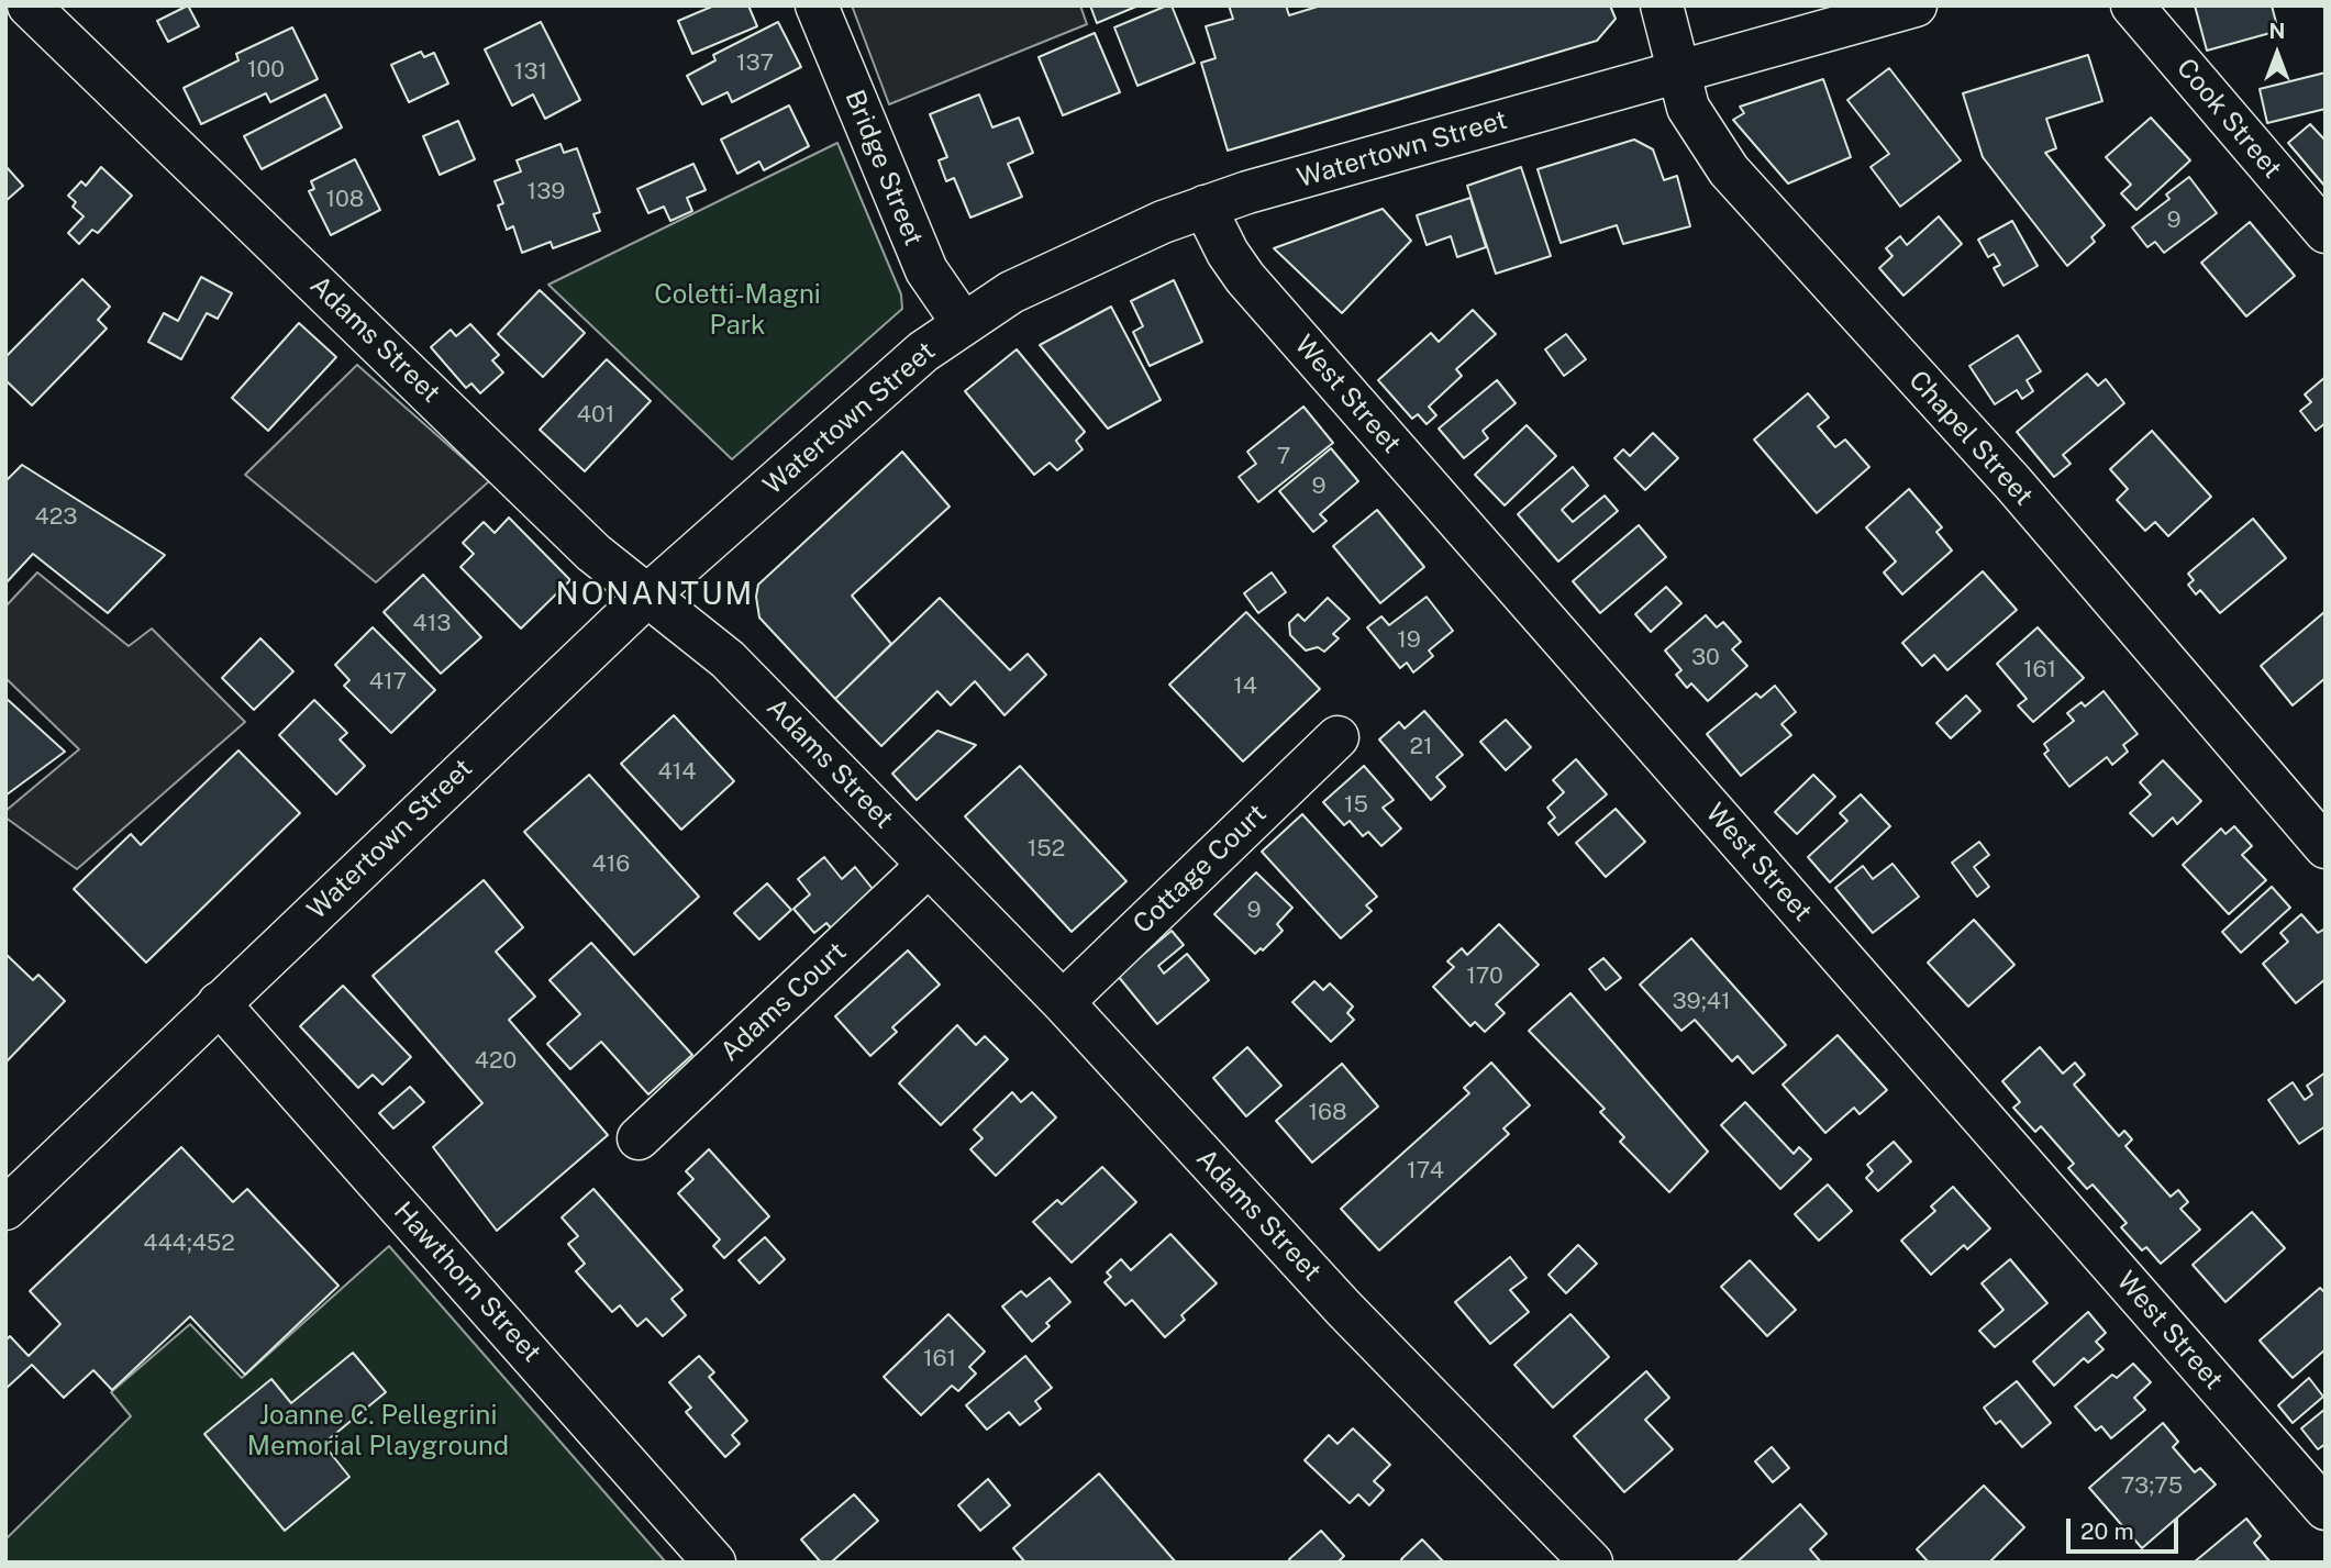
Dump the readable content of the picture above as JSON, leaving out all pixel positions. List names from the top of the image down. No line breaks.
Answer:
{"streets":{"street":["Cook Street","Watertown Street","Bridge Street","Adams Street","West Street","Chapel Street","Cottage Court","Adams Court","Hawthorn Street"]},"crossings":[["Watertown Street","Bridge Street"],["Watertown Street","Adams Street"],["Watertown Street","West Street"],["Watertown Street","Chapel Street"],["Watertown Street","Hawthorn Street"],["Adams Street","Cottage Court"],["Adams Street","Adams Court"]],"districts":["NONANTUM"],"parks":["Coletti-Magni Park","Joanne C. Pellegrini Memorial Playground"],"house_numbers":["137","100","131","139","108","9","401","7","9","423","413","19","30","161","417","14","21","414","15","152","416","9","170","39;41","420","168","174","444;452","161","73;75"],"scale_bar":"20 m","north":"top"}
